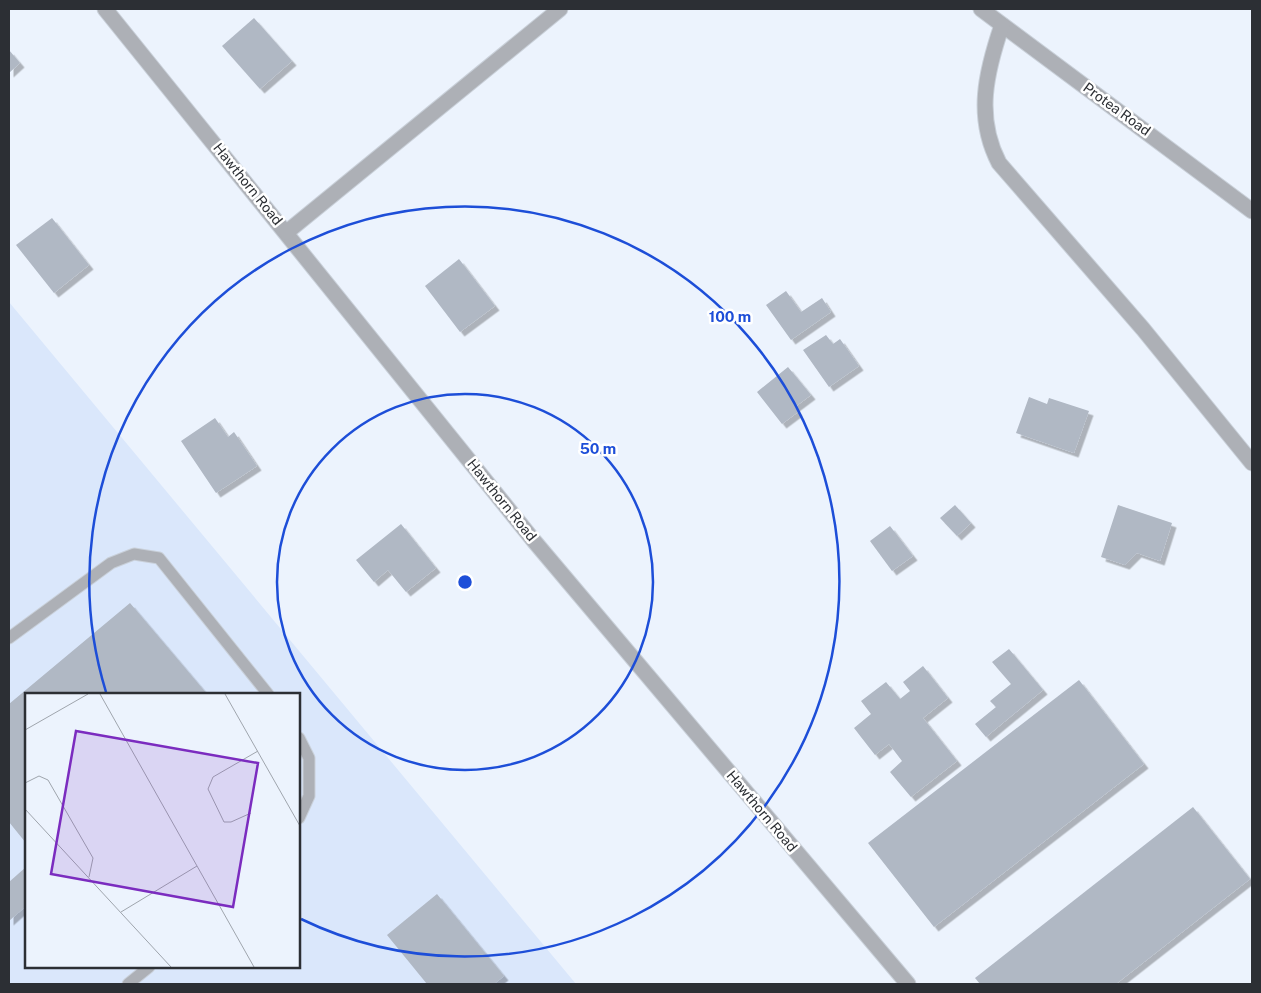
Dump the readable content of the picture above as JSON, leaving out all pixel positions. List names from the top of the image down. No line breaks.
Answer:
{"streets":{"street":["Protea Road","Hawthorn Road"]},"rings":["100 m","50 m"]}
